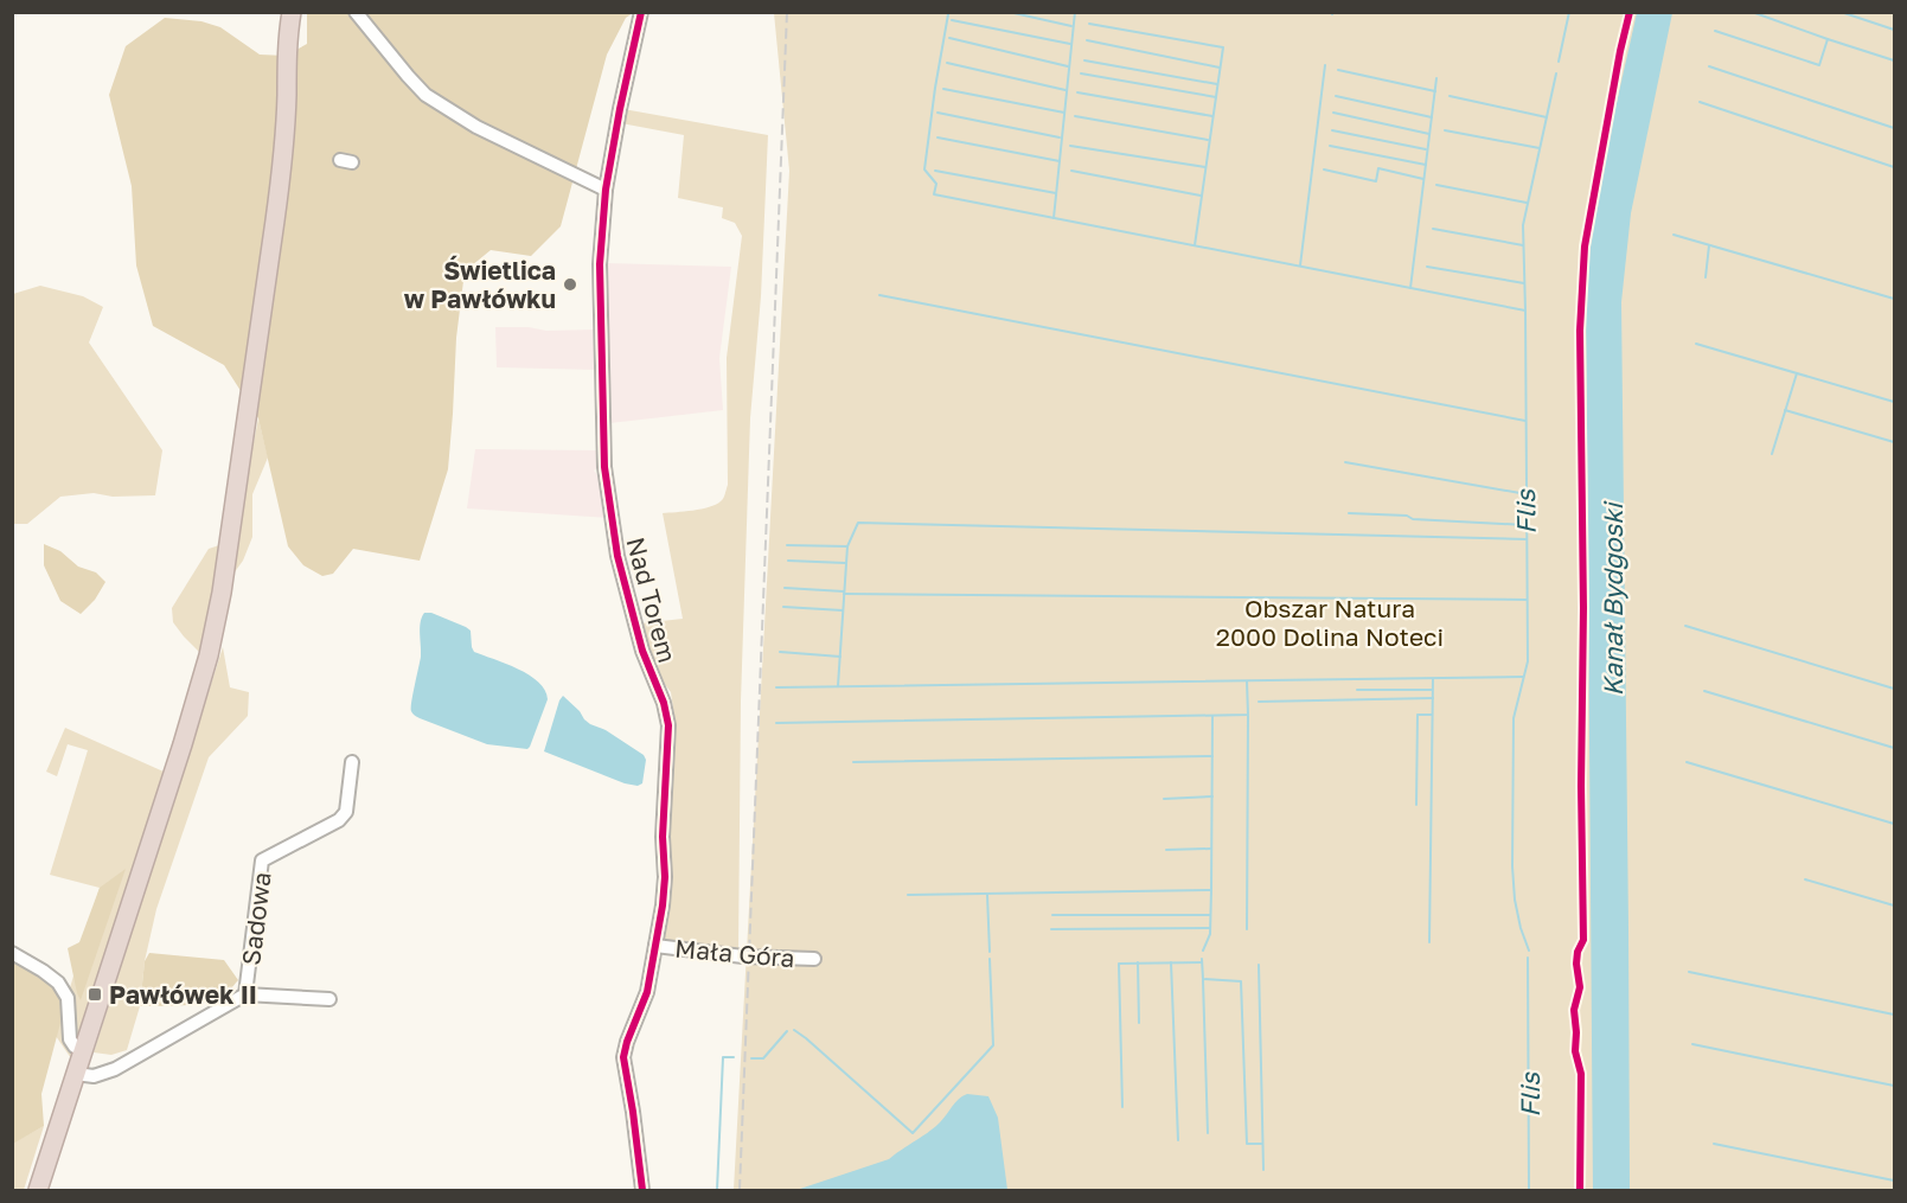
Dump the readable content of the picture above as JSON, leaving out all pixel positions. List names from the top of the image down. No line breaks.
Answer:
{"streets":{"street":["Nad Torem","Sadowa","Mała Góra"]},"crossings":[["Nad Torem","Mała Góra"]],"water":["Flis","Kanał Bydgoski"],"parks":["Obszar Natura 2000 Dolina Noteci"],"places":{"other":["Świetlica w Pawłówku"],"transit":["Pawłówek II"]}}
